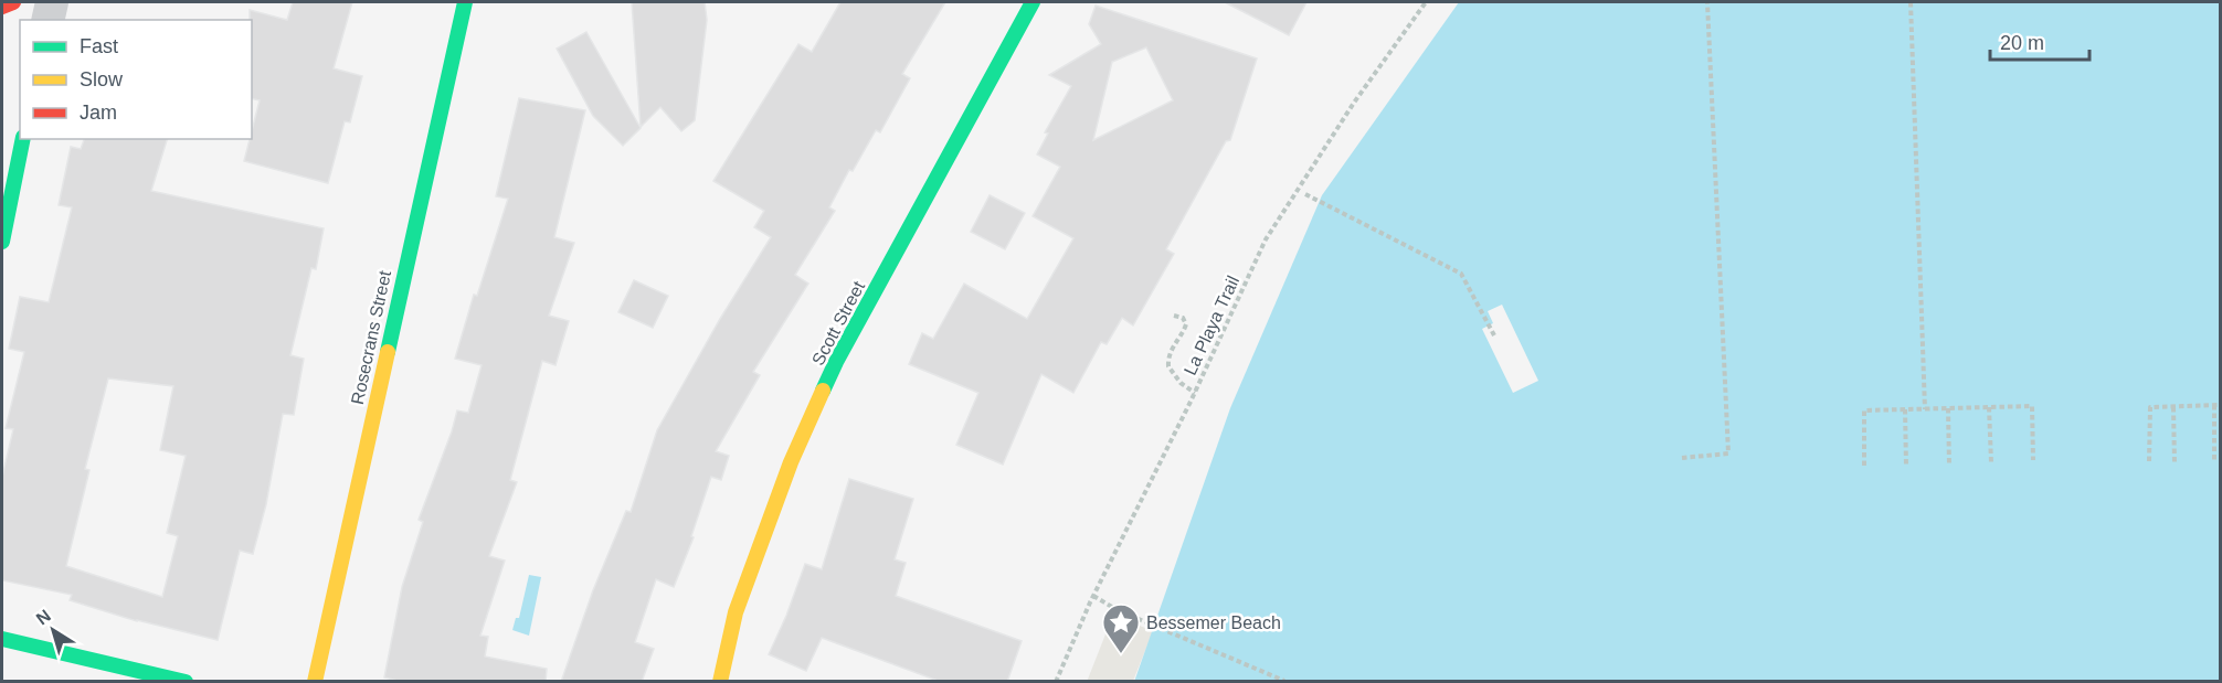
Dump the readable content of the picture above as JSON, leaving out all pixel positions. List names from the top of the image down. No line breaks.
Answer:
{"streets":{"street":["Scott Street","Rosecrans Street"],"path":["La Playa Trail"]},"places":{"place":["Bessemer Beach"]},"legend":["Fast","Slow","Jam"],"scale_bar":"20 m","north":"top left"}
